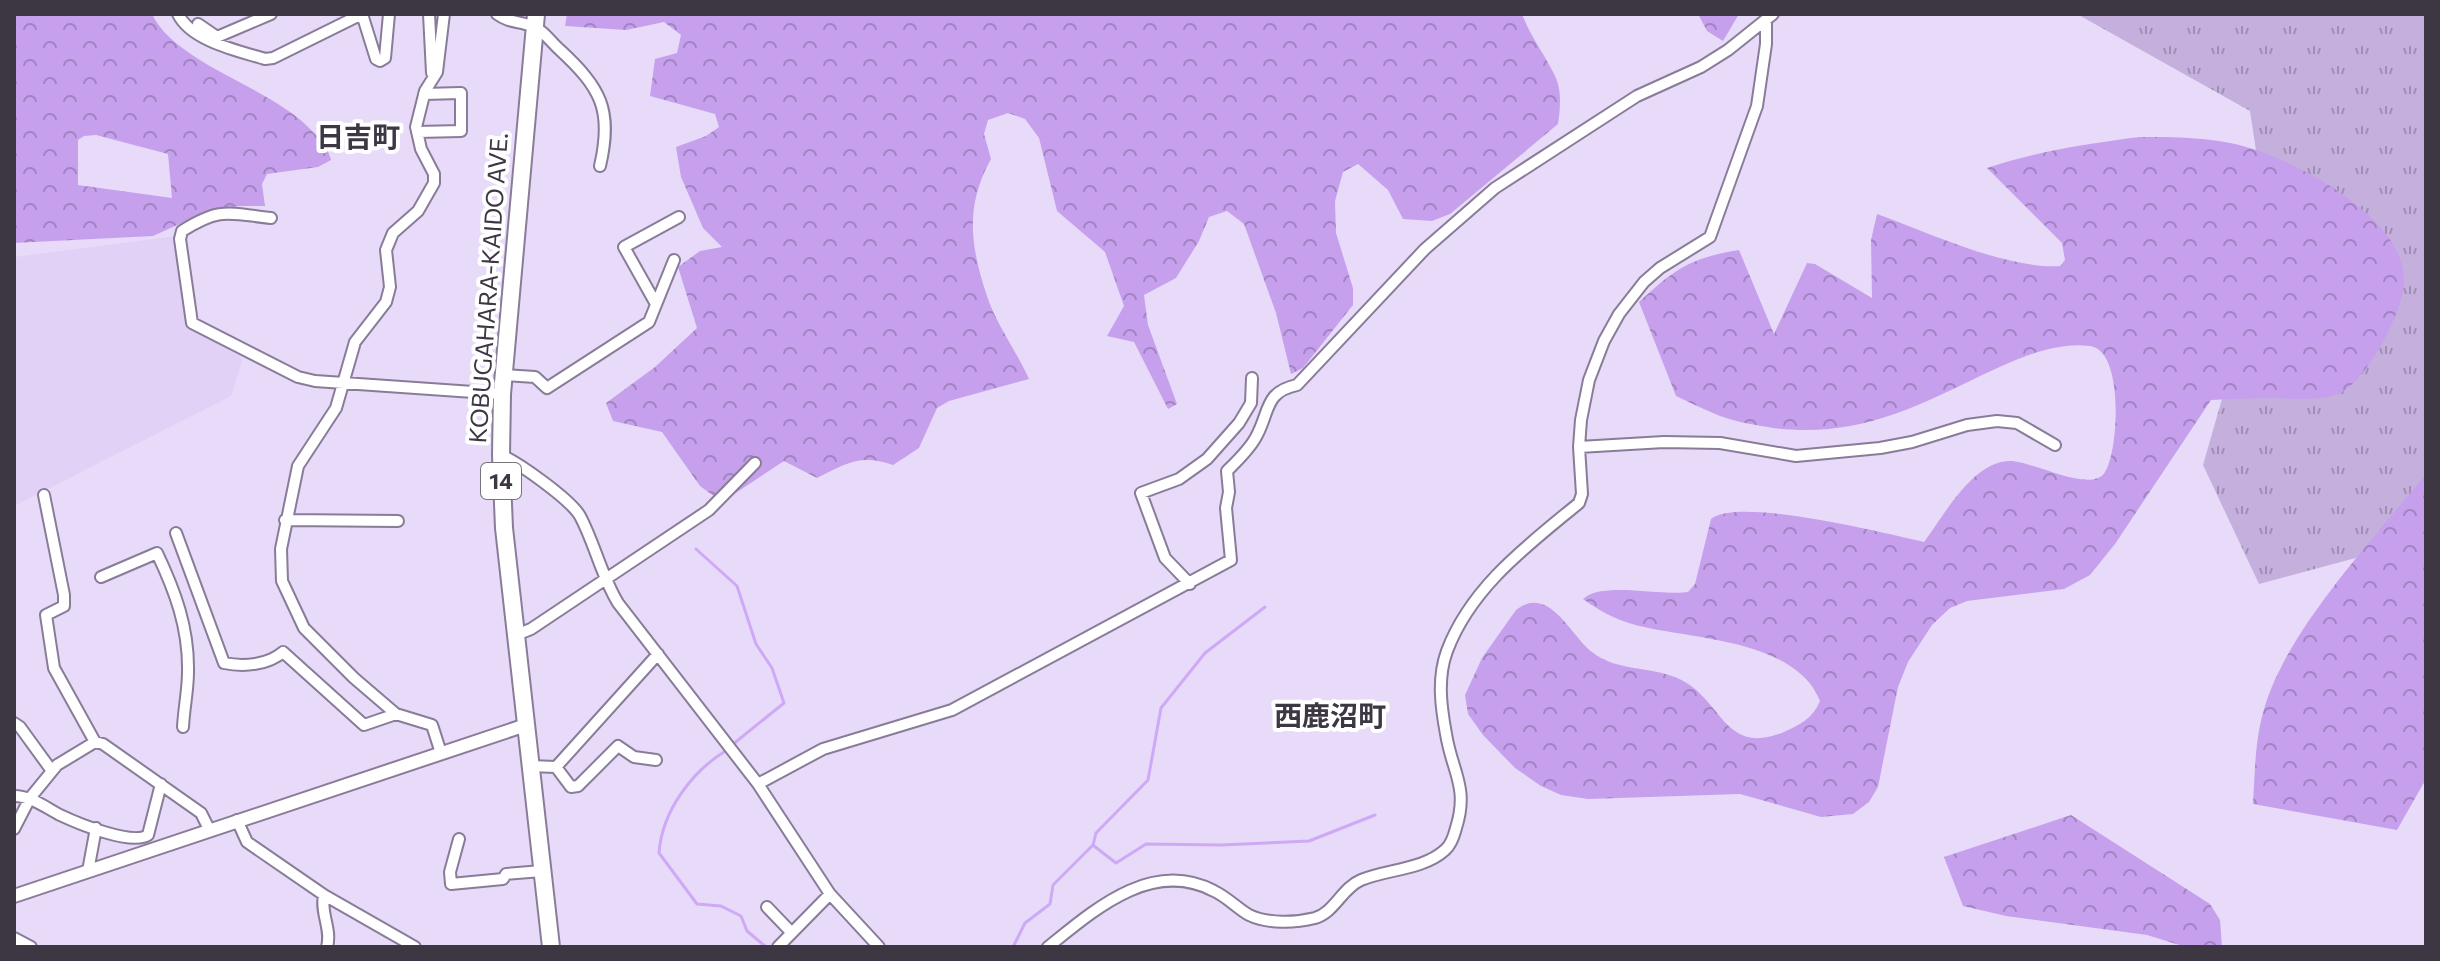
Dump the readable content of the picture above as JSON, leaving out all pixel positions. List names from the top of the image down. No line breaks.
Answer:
{"streets":{"main road":["KOBUGAHARA-KAIDO AVE.","14"]},"districts":["日吉町","西鹿沼町"]}
